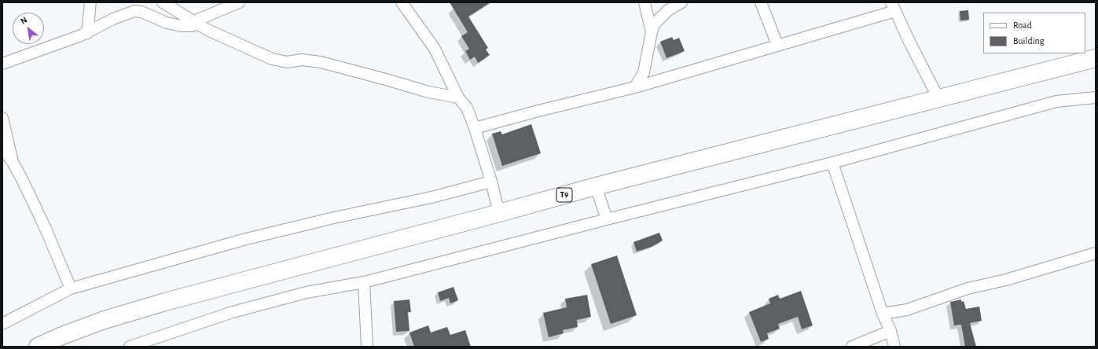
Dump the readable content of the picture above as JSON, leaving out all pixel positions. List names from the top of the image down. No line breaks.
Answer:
{"streets":{"highway":["T9"]},"legend":["Road","Building"],"north":"top left"}
